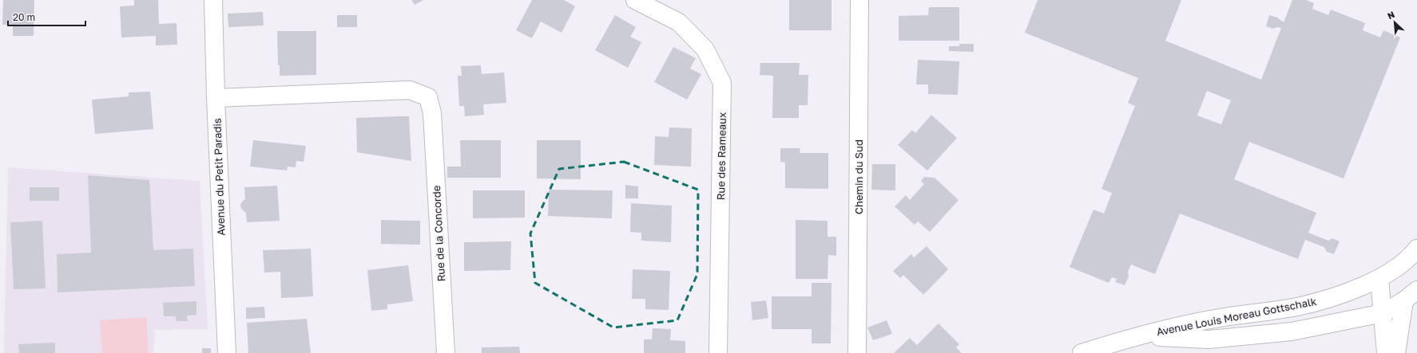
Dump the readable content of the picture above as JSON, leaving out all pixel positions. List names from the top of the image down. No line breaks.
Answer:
{"streets":{"street":["Rue des Rameaux","Avenue du Petit Paradis","Chemin du Sud","Rue de la Concorde","Avenue Louis Moreau Gottschalk"]},"crossings":[["Avenue du Petit Paradis","Rue de la Concorde"]],"scale_bar":"20 m","north":"top left"}
